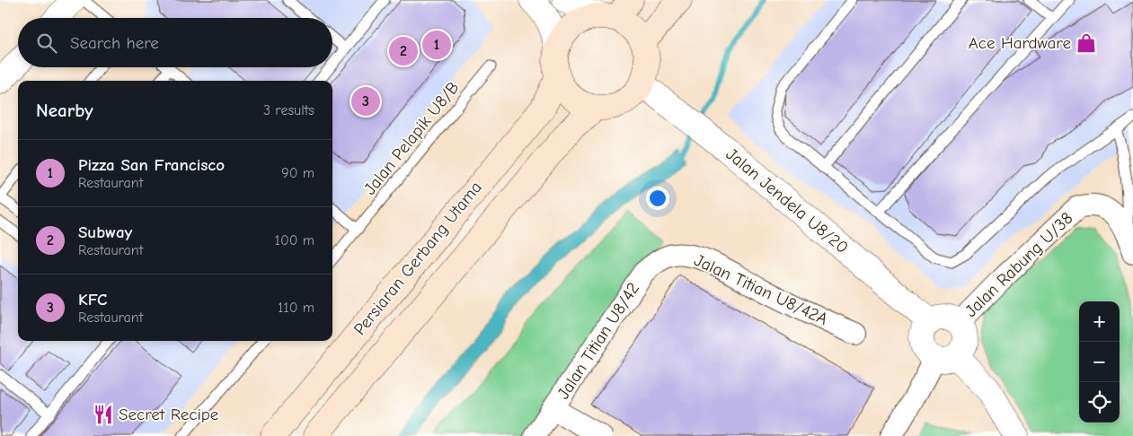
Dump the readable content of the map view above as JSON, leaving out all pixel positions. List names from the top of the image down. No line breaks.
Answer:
{"streets":{"main road":["Persiaran Gerbang Utama"],"street":["Jalan Jendela U8/20","Jalan Rabung U/38","Jalan Titian U8/42A","Jalan Titian U8/42"],"lane":["Jalan Pelapik U8/B"]},"crossings":[["Jalan Jendela U8/20","Persiaran Gerbang Utama"],["Jalan Jendela U8/20","Jalan Rabung U/38"],["Jalan Titian U8/42A","Jalan Titian U8/42"]],"places":{"shop":["Ace Hardware"],"restaurant":["Secret Recipe"]},"page":{"search":"Search here","pins":["1","2","3"],"heading":["Nearby","3 results"],"list":[{"mark":"1","name":"Pizza San Francisco","note":"Restaurant","value":"90 m"},{"mark":"2","name":"Subway","note":"Restaurant","value":"100 m"},{"mark":"3","name":"KFC","note":"Restaurant","value":"110 m"}],"map_buttons":["+","−"]}}
